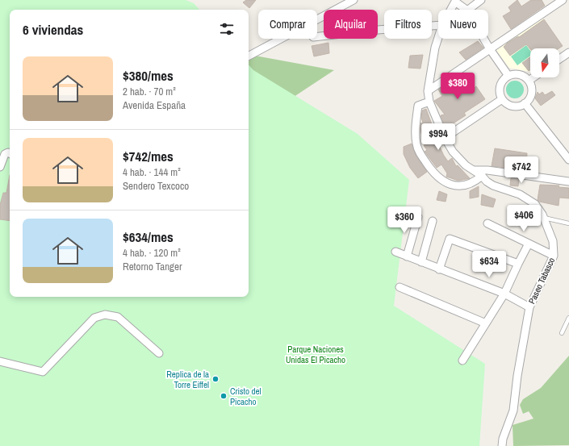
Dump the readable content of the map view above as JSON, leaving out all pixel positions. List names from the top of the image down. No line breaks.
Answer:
{"streets":{"street":["Paseo Tabasco"]},"parks":["Parque Naciones Unidas El Picacho"],"places":["Replica de la Torre Eiffel","Cristo del Picacho"],"north":"bottom","page":{"chip":["Comprar","Alquilar","Filtros","Nuevo"],"heading":"6 viviendas","list":[{"name":"$380/mes","note":"2 hab. · 70 m² · Avenida España"},{"name":"$742/mes","note":"4 hab. · 144 m² · Sendero Texcoco"},{"name":"$634/mes","note":"4 hab. · 120 m² · Retorno Tanger"}],"price":["$380","$994","$742","$406","$360","$634"]}}
